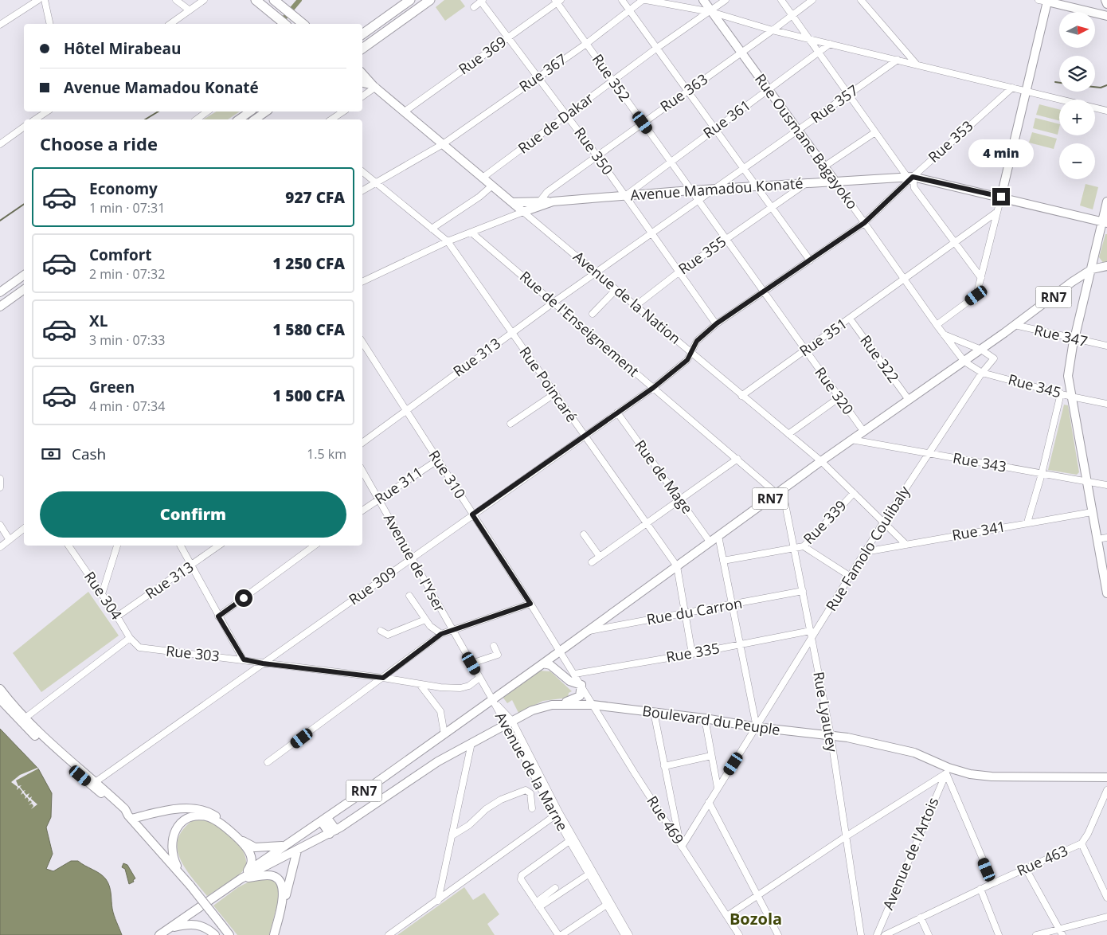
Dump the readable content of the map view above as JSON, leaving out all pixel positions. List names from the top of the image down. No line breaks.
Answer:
{"streets":{"main road":["Rue Ousmane Bagayoko","Avenue Mamadou Konaté","RN7","Boulevard du Peuple"],"street":["Rue 369","Rue 367","Rue 352","Rue 363","Rue 357","Rue 361","Rue de Dakar","Rue 353","Rue 350","Rue 355","Avenue de la Nation","Rue de l'Enseignement","Rue 347","Rue 351","Rue 313","Rue 322","Rue Poincaré","Rue 345","Rue 320","Rue 343","Rue 310","Rue de Mage","Rue 311","Rue 339","Rue 341","Rue Famolo Coulibaly","Avenue de l'Yser","Rue 309","Rue 304","Rue du Carron","Rue 335","Rue 303","Rue Lyautey","Avenue de la Marne","Rue 469","Avenue de l'Artois","Rue 463"]},"crossings":[["Rue 369","Rue 352"],["Rue 369","Rue 350"],["Rue 367","Rue 352"],["Rue 367","Rue 350"],["Rue 367","Rue Poincaré"],["Rue 352","Rue 363"],["Rue 352","Rue 357"],["Rue 352","Rue 361"],["Rue 352","Rue de Dakar"],["Rue 352","Rue 353"],["Rue 352","Avenue Mamadou Konaté"],["Rue 352","Rue 355"],["Rue 352","Rue 320"],["Rue 363","Rue Ousmane Bagayoko"],["Rue 363","Rue 350"],["Rue 363","Avenue Mamadou Konaté"],["Rue 357","Rue Ousmane Bagayoko"],["Rue 357","Rue 350"],["Rue 357","Avenue Mamadou Konaté"],["Rue 357","Avenue de la Nation"],["Rue 357","Rue 313"],["Rue 361","Rue Ousmane Bagayoko"],["Rue 361","Rue 350"],["Rue 361","Avenue Mamadou Konaté"],["Rue de Dakar","Rue Ousmane Bagayoko"],["Rue de Dakar","Rue 350"],["Rue Ousmane Bagayoko","Rue 353"],["Rue Ousmane Bagayoko","Avenue Mamadou Konaté"],["Rue Ousmane Bagayoko","RN7"],["Rue Ousmane Bagayoko","Rue 351"],["Rue Ousmane Bagayoko","Rue 345"],["Rue 353","Rue 350"],["Rue 353","Avenue Mamadou Konaté"],["Rue 353","Avenue de la Nation"],["Rue 353","Rue 320"],["Rue 353","Rue 309"],["Rue 350","Avenue Mamadou Konaté"],["Rue 350","Rue 355"],["Avenue Mamadou Konaté","Rue 355"],["Rue 355","Avenue de la Nation"],["RN7","Avenue de la Nation"],["RN7","Rue de l'Enseignement"],["RN7","Rue 347"],["RN7","Rue 322"],["RN7","Rue Poincaré"],["RN7","Rue 345"],["RN7","Rue 320"],["RN7","Rue 343"],["RN7","Rue 310"],["RN7","Rue de Mage"],["RN7","Rue Famolo Coulibaly"],["RN7","Avenue de l'Yser"],["RN7","Rue du Carron"],["RN7","Rue Lyautey"],["RN7","Avenue de la Marne"],["Avenue de la Nation","Rue 351"],["Avenue de la Nation","Rue 313"],["Avenue de la Nation","Rue 339"],["Avenue de la Nation","Rue 341"],["Avenue de la Nation","Rue Famolo Coulibaly"],["Avenue de la Nation","Rue 309"],["Rue de l'Enseignement","Rue 313"],["Rue de l'Enseignement","Rue 309"],["Rue de l'Enseignement","Rue Lyautey"],["Rue 351","Rue 322"],["Rue 351","Rue 320"],["Rue 313","Rue Poincaré"],["Rue 313","Rue 310"],["Rue 313","Rue 304"],["Rue Poincaré","Rue 309"],["Rue Poincaré","Rue du Carron"],["Rue Poincaré","Rue 335"],["Rue 345","Rue Famolo Coulibaly"],["Rue 343","Rue Famolo Coulibaly"],["Rue 310","Rue 311"],["Rue 310","Rue 309"],["Rue 310","Rue 335"],["Rue 310","Rue 469"],["Rue de Mage","Rue 309"],["Rue 311","Avenue de l'Yser"],["Rue 339","Rue Lyautey"],["Rue 341","Rue Famolo Coulibaly"],["Rue Famolo Coulibaly","Rue Lyautey"],["Rue Famolo Coulibaly","Boulevard du Peuple"],["Rue Famolo Coulibaly","Rue 469"],["Avenue de l'Yser","Rue 309"],["Avenue de l'Yser","Rue 303"],["Avenue de l'Yser","Avenue de la Marne"],["Rue 309","Rue 303"],["Rue 304","Rue 303"],["Rue du Carron","Rue Lyautey"],["Rue 335","Rue Lyautey"],["Rue 335","Rue 469"],["Rue Lyautey","Boulevard du Peuple"],["Boulevard du Peuple","Rue 469"]],"districts":["Bozola"],"north":"right","page":{"map_buttons":["+","−"],"banner":["Hôtel Mirabeau","Avenue Mamadou Konaté"],"heading":"Choose a ride","bubble":"4 min","list":[{"name":"Economy","note":"1 min · 07:31","value":"927 CFA"},{"name":"Comfort","note":"2 min · 07:32","value":"1 250 CFA"},{"name":"XL","note":"3 min · 07:33","value":"1 580 CFA"},{"name":"Green","note":"4 min · 07:34","value":"1 500 CFA"}],"pay":["Cash","1.5 km"],"buttons":"Confirm"}}
